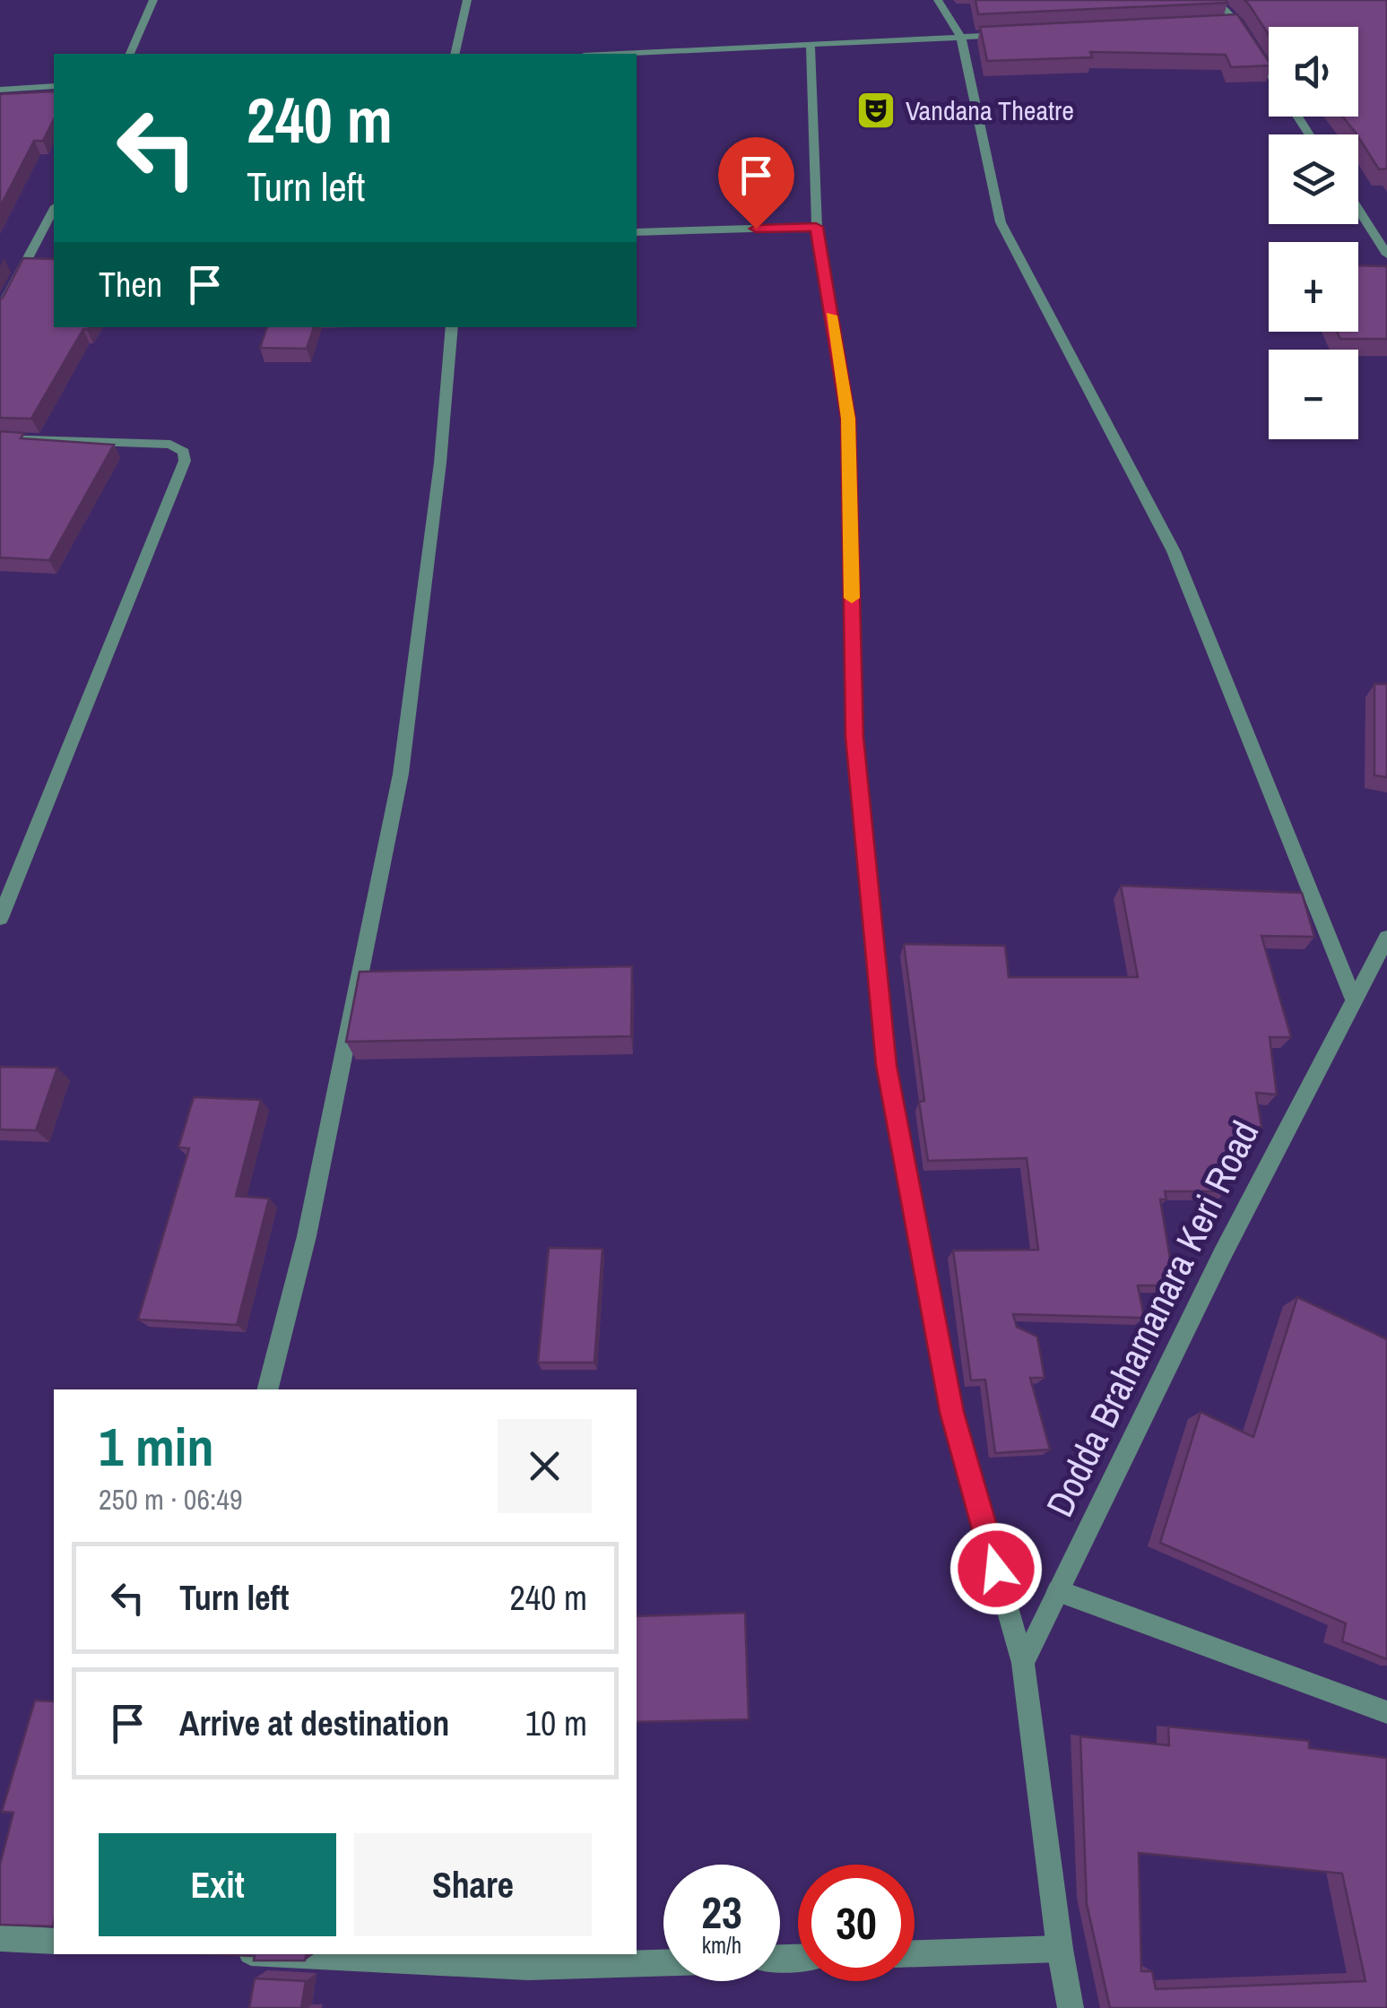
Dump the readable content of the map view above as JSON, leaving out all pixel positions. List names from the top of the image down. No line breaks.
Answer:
{"streets":{"street":["Dodda Brahamanara Keri Road"]},"places":{"theatre":["Vandana Theatre"]},"page":{"map_buttons":["+","−"],"turn":["240 m","Turn left"],"then":"Then","heading":["1 min","250 m · 06:49"],"list":[{"name":"Turn left","value":"240 m"},{"name":"Arrive at destination","value":"10 m"}],"buttons":["Exit","Share"],"speed":"23 km/h","limit":"30"}}
